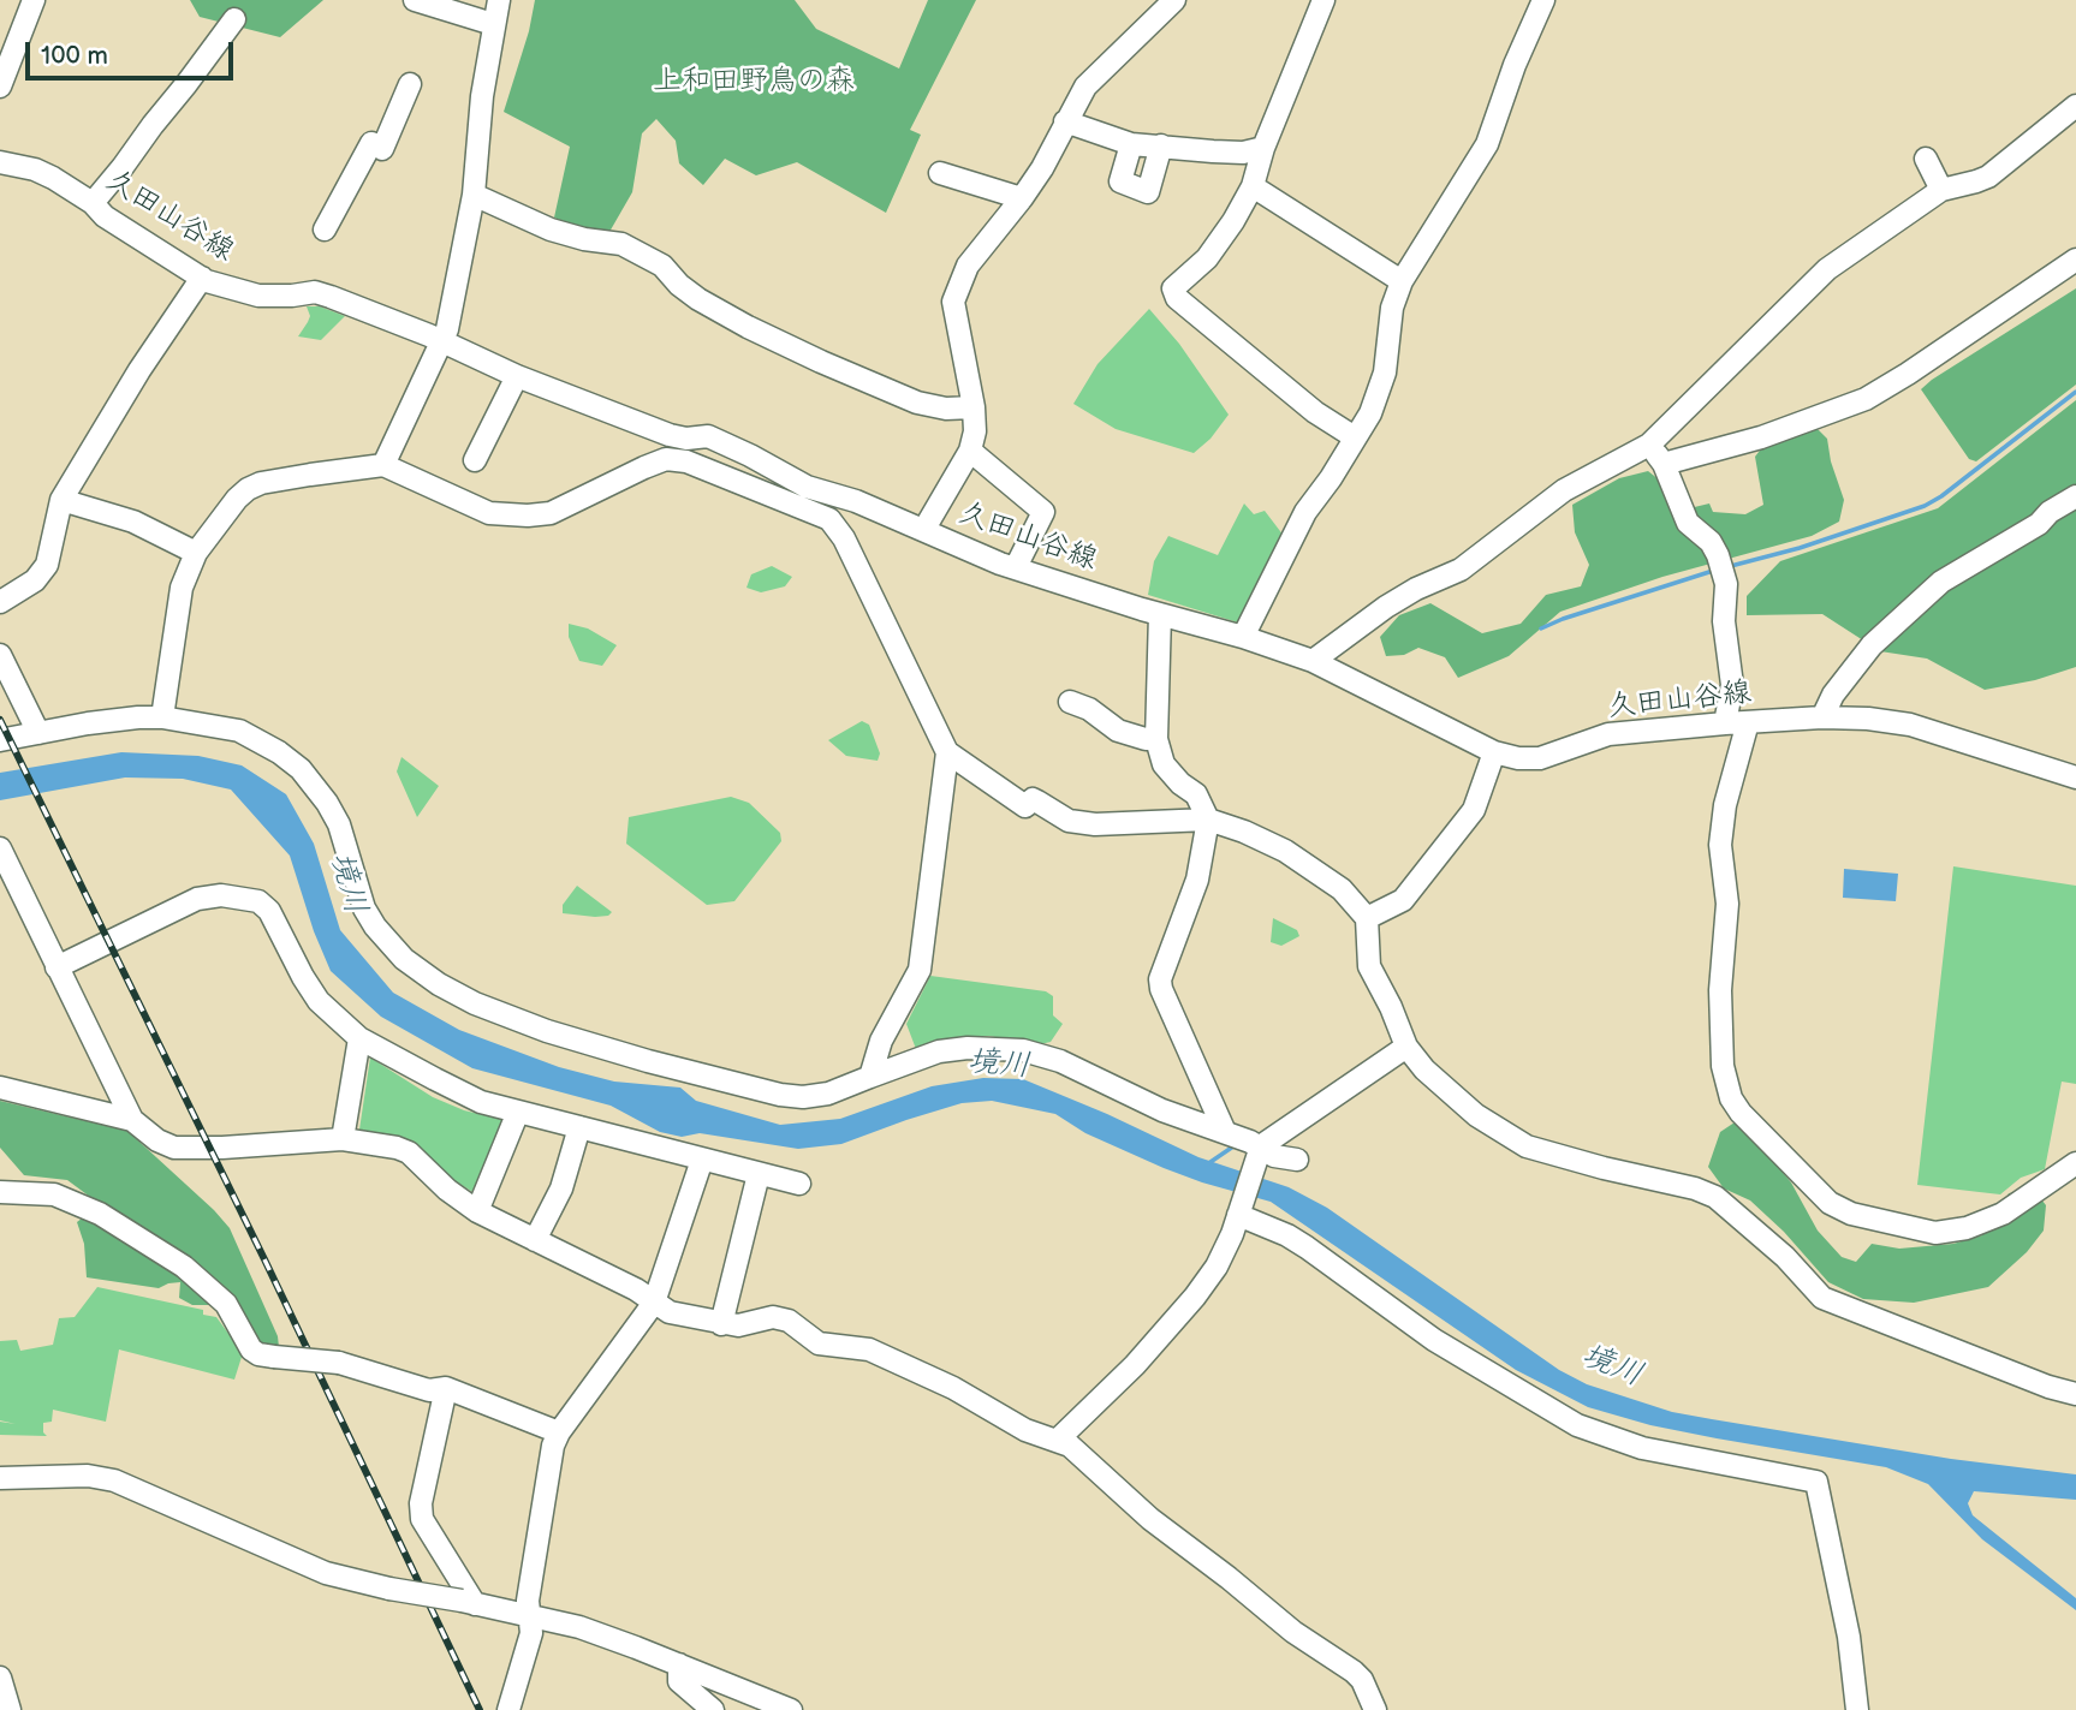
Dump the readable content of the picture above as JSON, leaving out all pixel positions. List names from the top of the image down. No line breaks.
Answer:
{"streets":{"street":["久田山谷線"]},"water":["境川"],"parks":["上和田野鳥の森"],"scale_bar":"100 m"}
